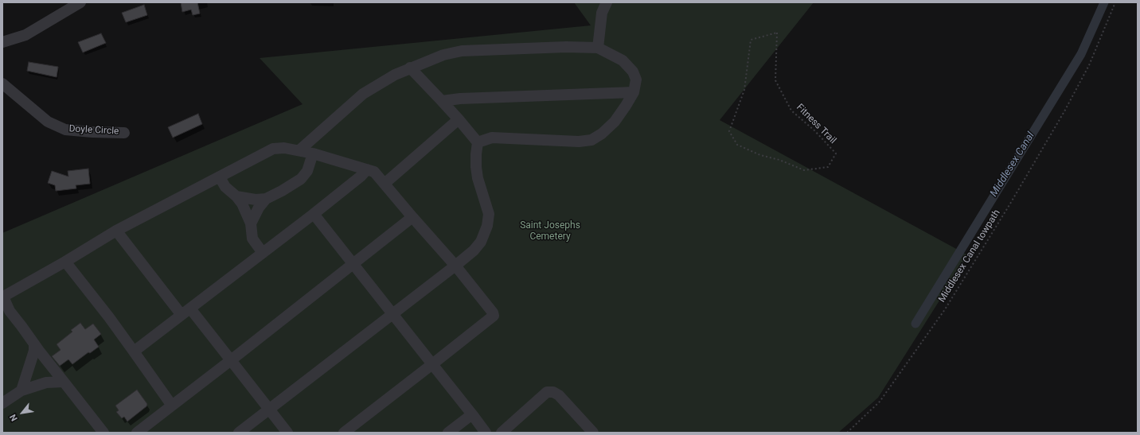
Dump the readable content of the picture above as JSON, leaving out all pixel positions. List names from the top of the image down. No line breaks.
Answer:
{"streets":{"street":["Doyle Circle"],"path":["Fitness Trail","Middlesex Canal towpath"]},"water":["Middlesex Canal"],"parks":["Saint Josephs Cemetery"],"north":"bottom left"}
